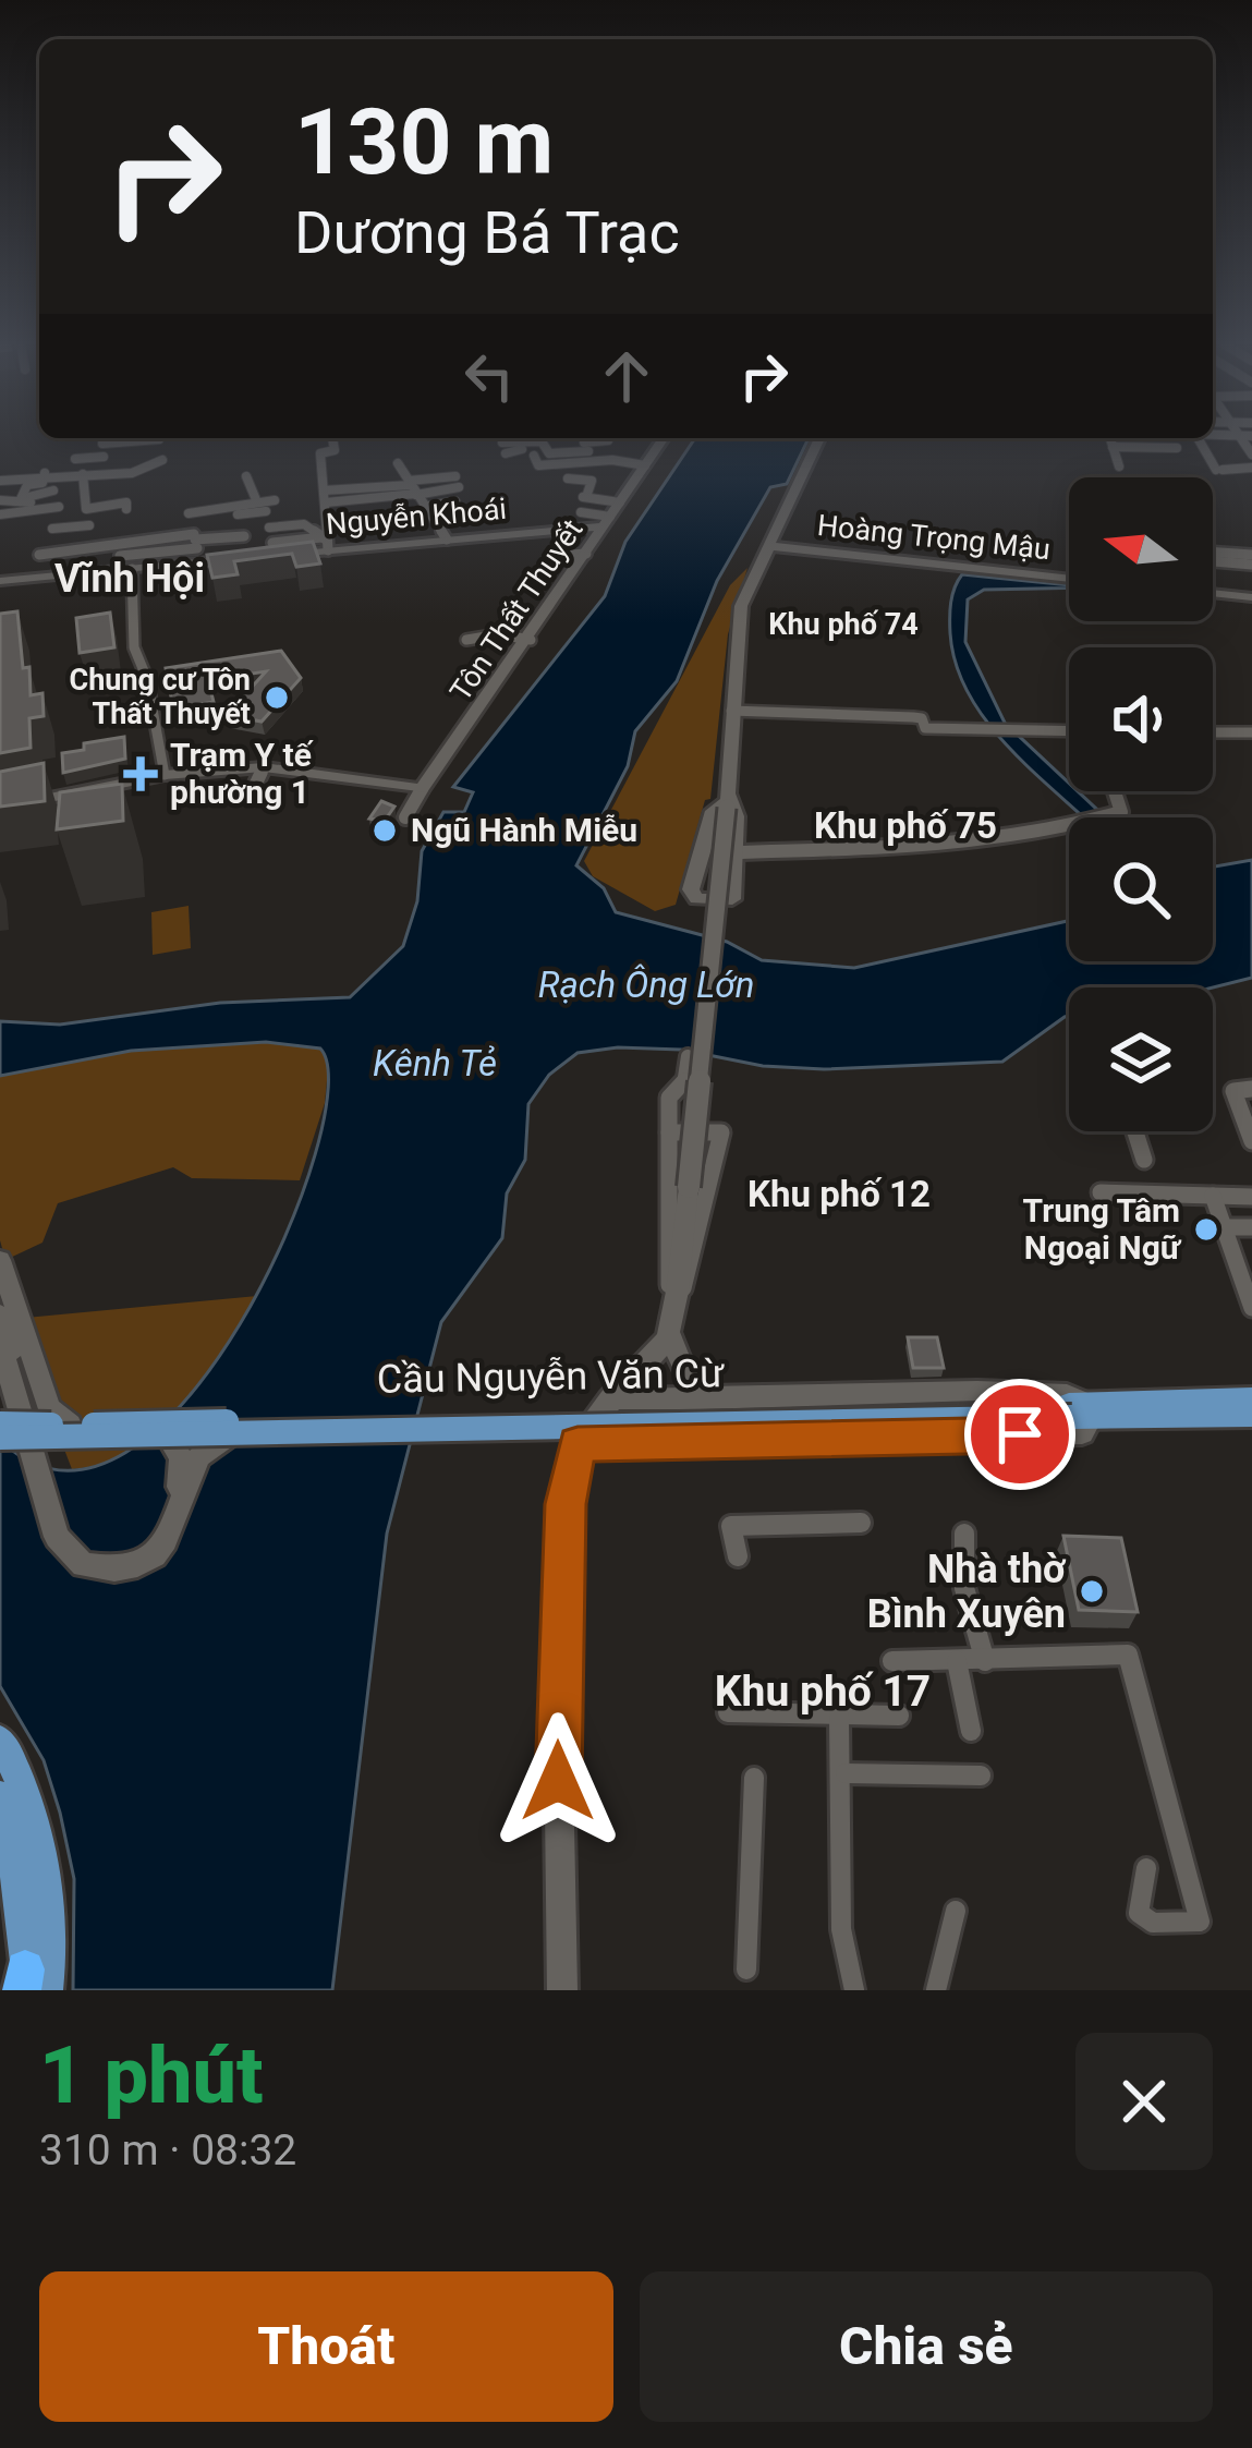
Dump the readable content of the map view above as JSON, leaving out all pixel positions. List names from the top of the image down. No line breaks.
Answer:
{"streets":{"main road":["Nguyễn Khoái","Hoàng Trọng Mậu","Tôn Thất Thuyết","Cầu Nguyễn Văn Cừ"]},"crossings":[["Nguyễn Khoái","Tôn Thất Thuyết"]],"districts":["Vĩnh Hội","Khu phố 74","Khu phố 75","Khu phố 12","Khu phố 17"],"water":["Rạch Ông Lớn","Kênh Tẻ"],"places":{"other":["Chung cư Tôn Thất Thuyết","Ngũ Hành Miễu","Trung Tâm Ngoại Ngữ","Nhà thờ Bình Xuyên"],"health":["Trạm Y tế phường 1"]},"north":"left","page":{"turn":["130 m","Dương Bá Trạc"],"heading":["1 phút","310 m · 08:32"],"buttons":["Thoát","Chia sẻ"]}}
